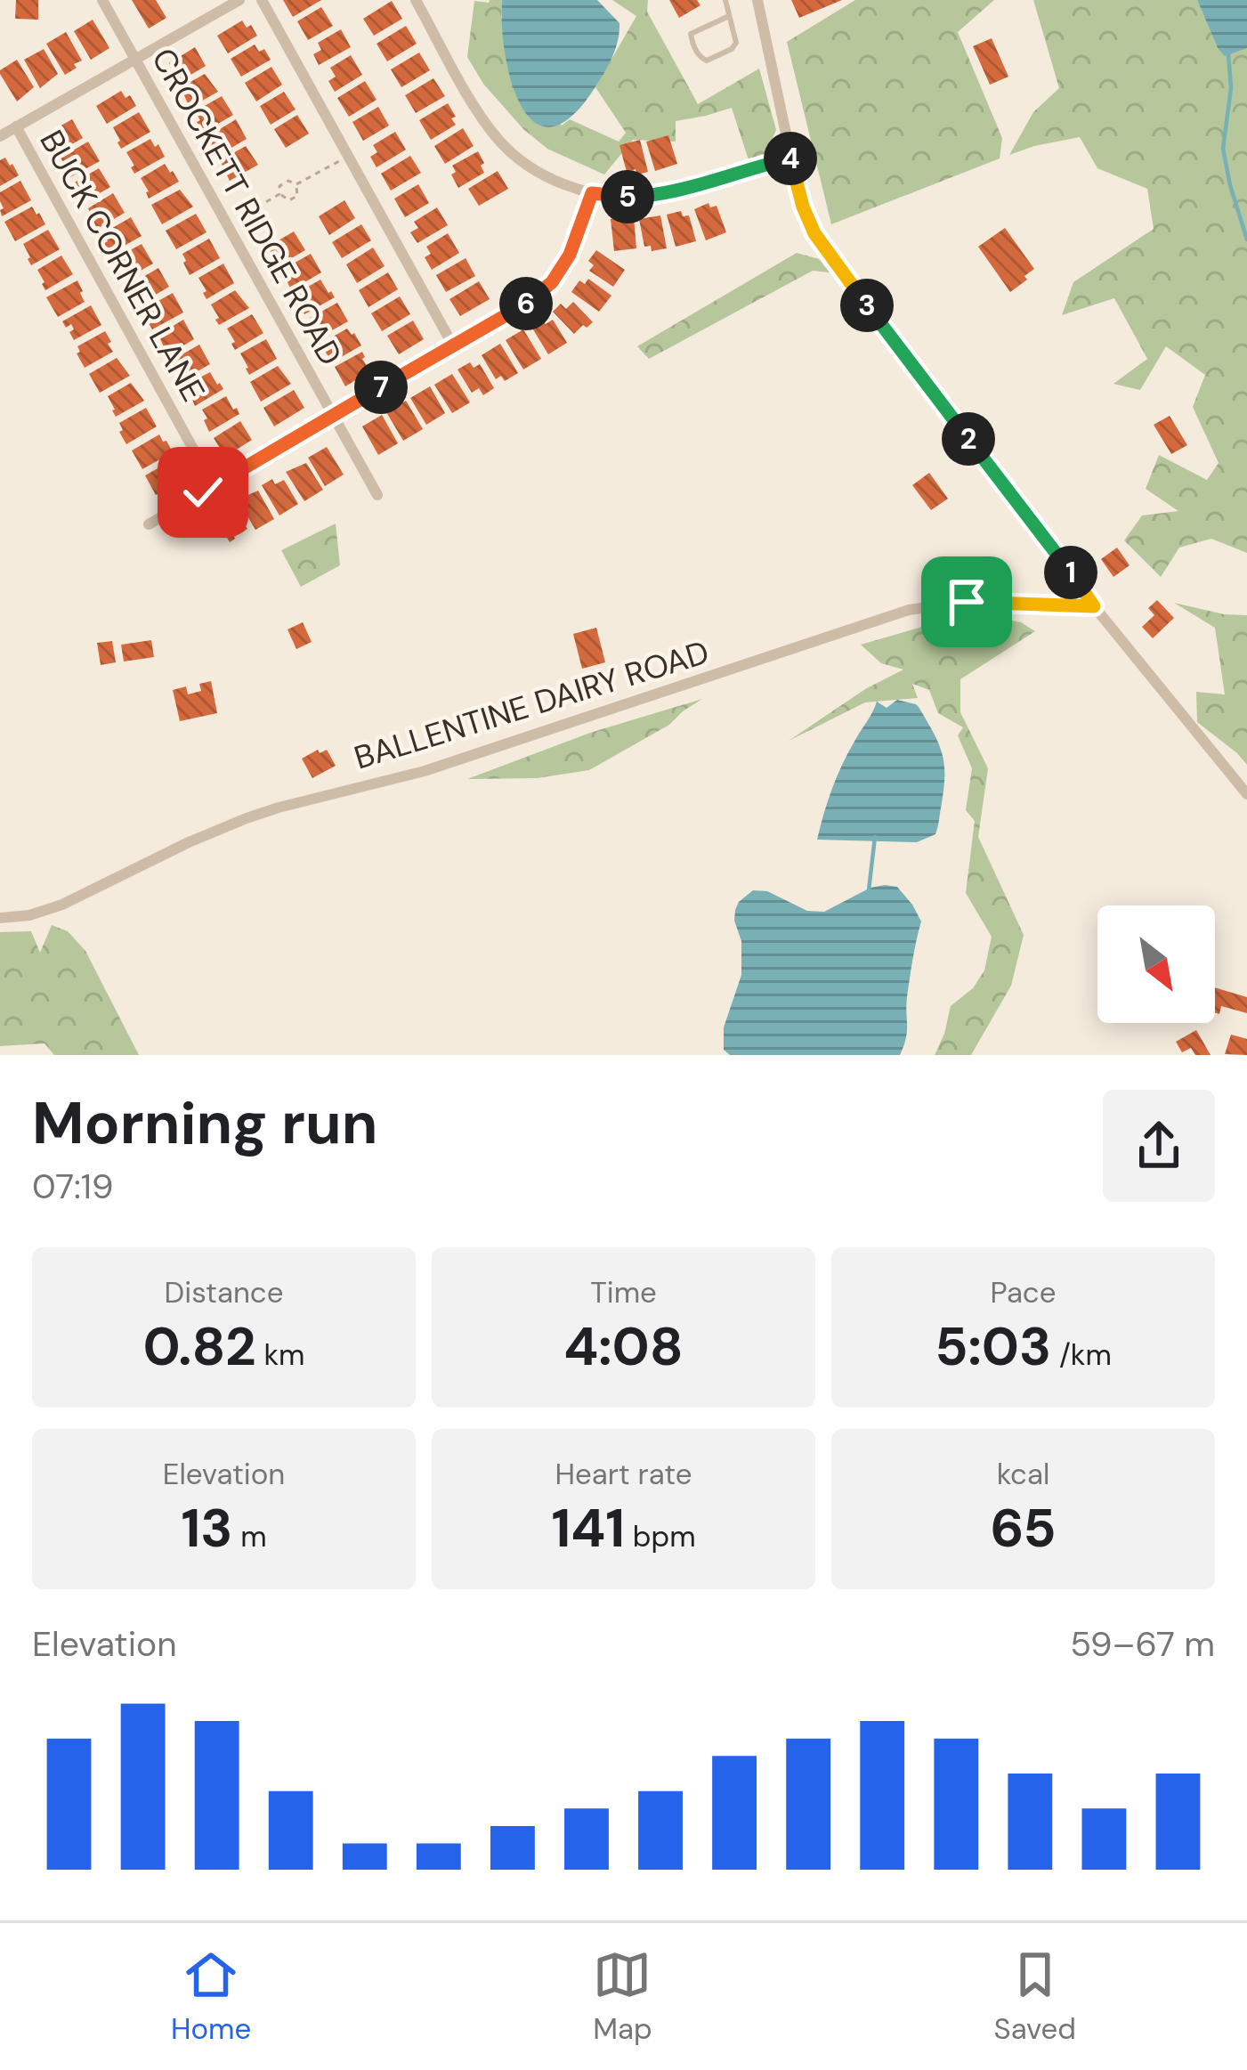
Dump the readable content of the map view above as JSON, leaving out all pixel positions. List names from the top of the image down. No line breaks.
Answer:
{"streets":{"street":["CROCKETT RIDGE ROAD","BUCK CORNER LANE","BALLENTINE DAIRY ROAD"]},"north":"bottom right","page":{"pins":["4","5","6","3","7","2","1"],"heading":["Morning run","07:19"],"stats":[["Distance","0.82 km"],["Time","4:08"],["Pace","5:03 /km"],["Elevation","13 m"],["Heart rate","141 bpm"],["kcal","65"]],"chart":["Elevation","59–67 m"],"tabs":["Home","Map","Saved"]}}
